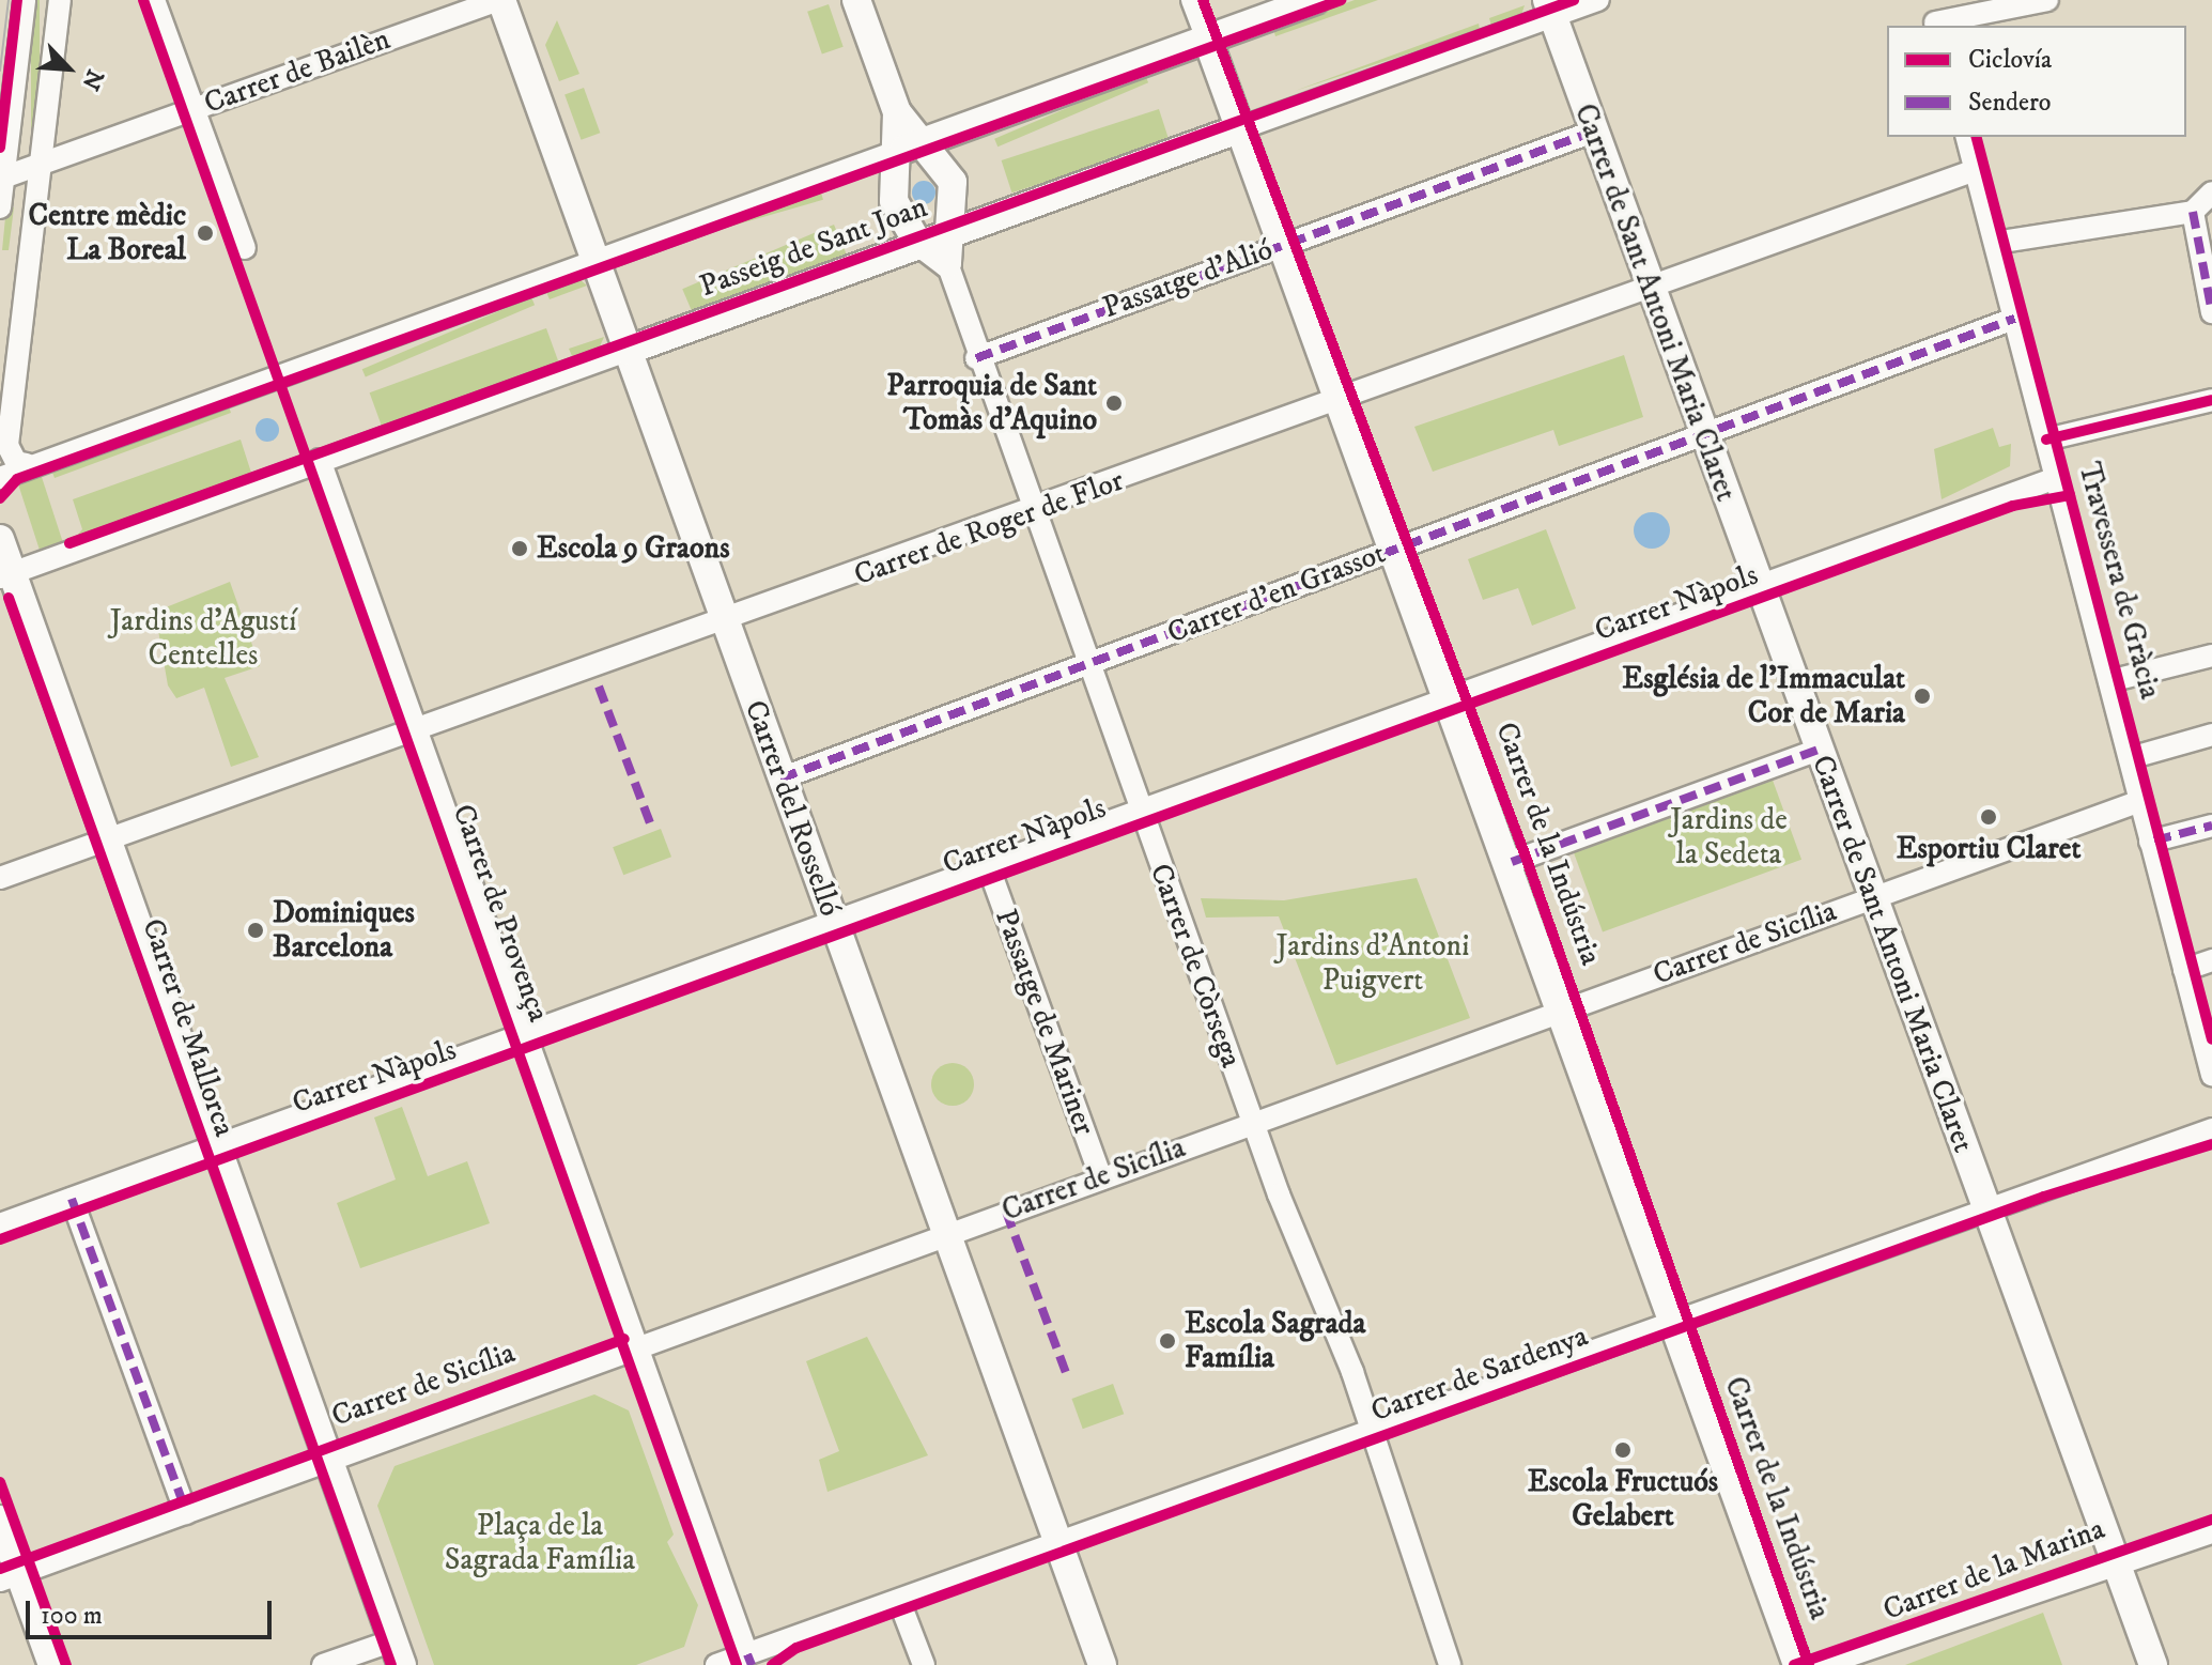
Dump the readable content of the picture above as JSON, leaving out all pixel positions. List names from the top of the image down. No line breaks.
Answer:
{"streets":{"main road":["Passeig de Sant Joan","Carrer de Sant Antoni Maria Claret","Carrer del Rosselló","Carrer de la Indústria","Carrer de Mallorca"],"street":["Carrer de Bailèn","Passatge d'Alió","Carrer de Roger de Flor","Travessera de Gràcia","Carrer d'en Grassot","Carrer de Provença","Carrer de Sicília","Carrer de Còrsega","Passatge de Mariner","Carrer de Sardenya","Carrer de la Marina"],"cycle path":["Carrer Nàpols"]},"crossings":[["Carrer de Bailèn","Carrer del Rosselló"],["Passeig de Sant Joan","Carrer de Sant Antoni Maria Claret"],["Passeig de Sant Joan","Carrer del Rosselló"],["Passeig de Sant Joan","Carrer de la Indústria"],["Passeig de Sant Joan","Carrer de Provença"],["Passeig de Sant Joan","Carrer de Mallorca"],["Passatge d'Alió","Carrer de Sant Antoni Maria Claret"],["Passatge d'Alió","Carrer de la Indústria"],["Passatge d'Alió","Carrer de Còrsega"],["Carrer de Sant Antoni Maria Claret","Carrer de Roger de Flor"],["Carrer de Sant Antoni Maria Claret","Carrer d'en Grassot"],["Carrer de Sant Antoni Maria Claret","Carrer de Sicília"],["Carrer de Sant Antoni Maria Claret","Carrer de Sardenya"],["Carrer de Sant Antoni Maria Claret","Carrer de la Marina"],["Carrer de Roger de Flor","Travessera de Gràcia"],["Carrer de Roger de Flor","Carrer del Rosselló"],["Carrer de Roger de Flor","Carrer de la Indústria"],["Carrer de Roger de Flor","Carrer de Provença"],["Carrer de Roger de Flor","Carrer de Còrsega"],["Carrer de Roger de Flor","Carrer de Mallorca"],["Travessera de Gràcia","Carrer d'en Grassot"],["Travessera de Gràcia","Carrer de Sicília"],["Carrer d'en Grassot","Carrer del Rosselló"],["Carrer d'en Grassot","Carrer de la Indústria"],["Carrer d'en Grassot","Carrer de Còrsega"],["Carrer del Rosselló","Carrer de Sicília"],["Carrer del Rosselló","Carrer de Sardenya"],["Carrer de la Indústria","Carrer de Sicília"],["Carrer de la Indústria","Carrer de Sardenya"],["Carrer de Provença","Carrer de Sicília"],["Carrer de Provença","Carrer de Sardenya"],["Carrer de Sicília","Carrer de Còrsega"],["Carrer de Sicília","Passatge de Mariner"],["Carrer de Sicília","Carrer de Mallorca"],["Carrer de Còrsega","Carrer de Sardenya"]],"parks":["Jardins d'Agustí Centelles","Jardins de la Sedeta","Jardins d'Antoni Puigvert","Plaça de la Sagrada Família"],"places":["Centre mèdic La Boreal","Parroquia de Sant Tomàs d'Aquino","Escola 9 Graons","Església de l'Immaculat Cor de Maria","Esportiu Claret","Dominiques Barcelona","Escola Sagrada Família","Escola Fructuós Gelabert"],"legend":["Ciclovía","Sendero"],"scale_bar":"100 m","north":"bottom right"}
